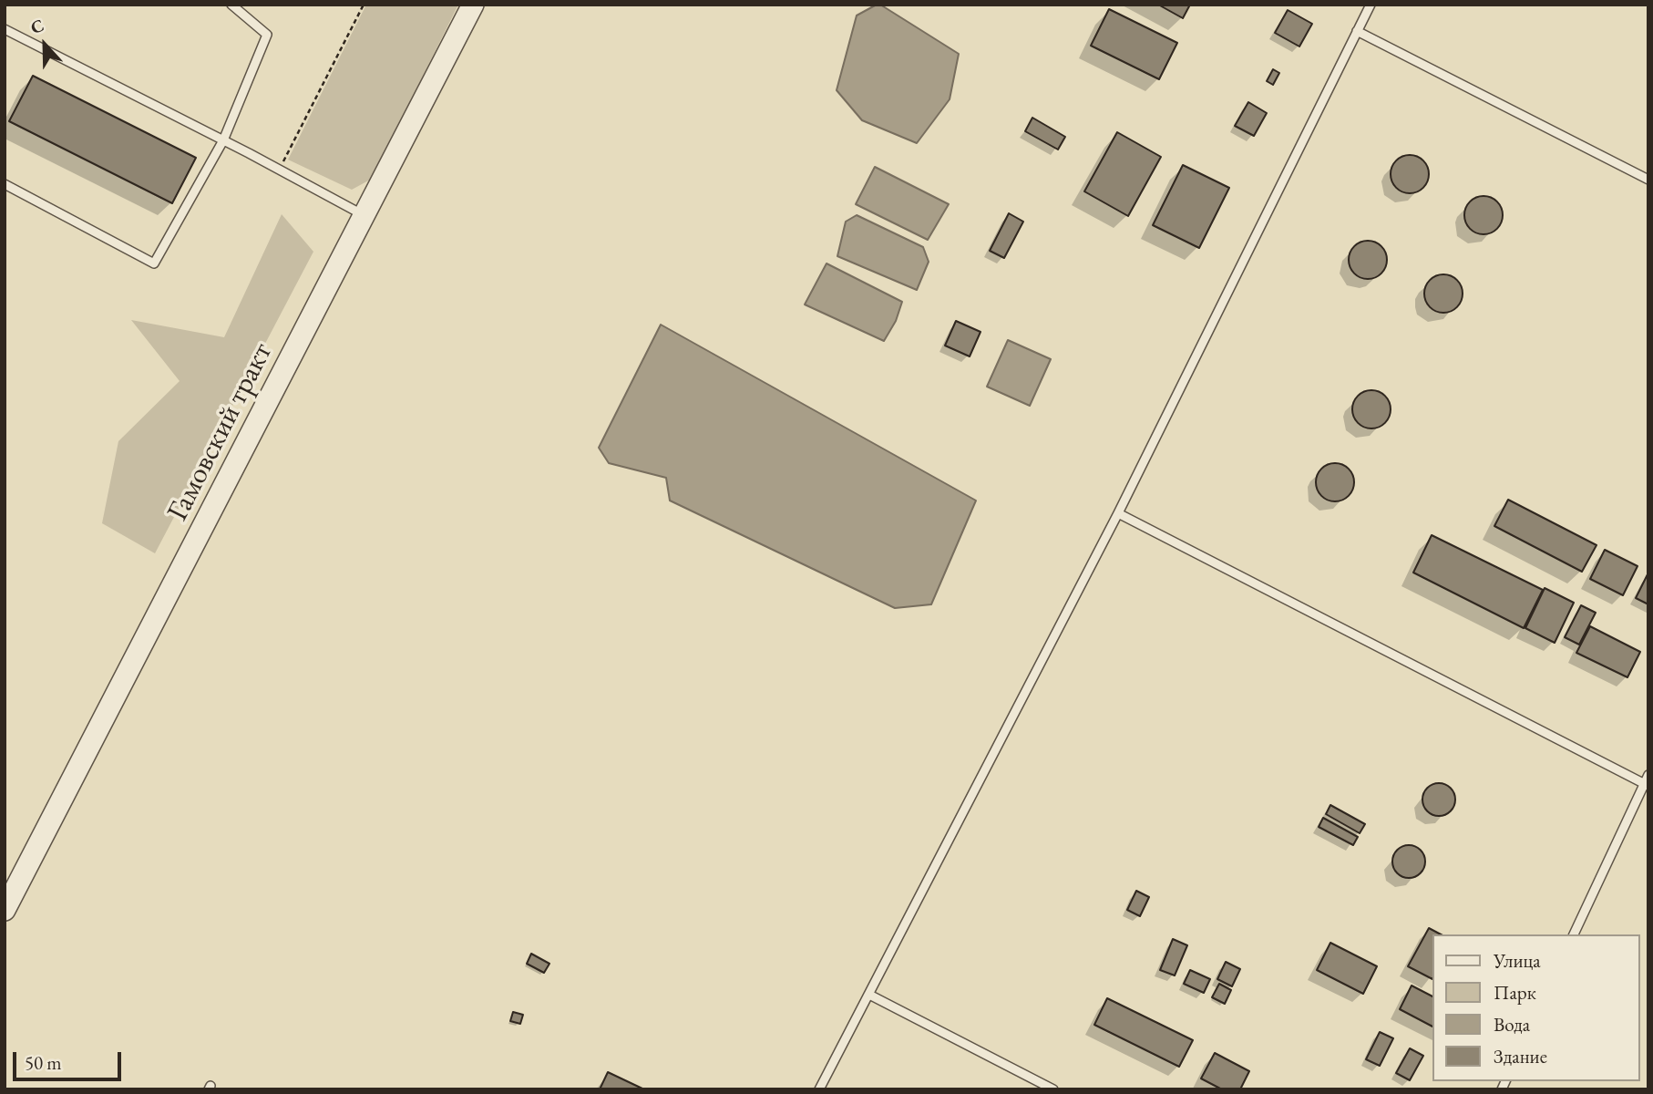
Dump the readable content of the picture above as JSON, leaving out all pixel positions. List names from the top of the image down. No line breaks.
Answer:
{"streets":{"street":["Гамовский тракт"]},"legend":["Улица","Парк","Вода","Здание"],"scale_bar":"50 m","north":"top"}
